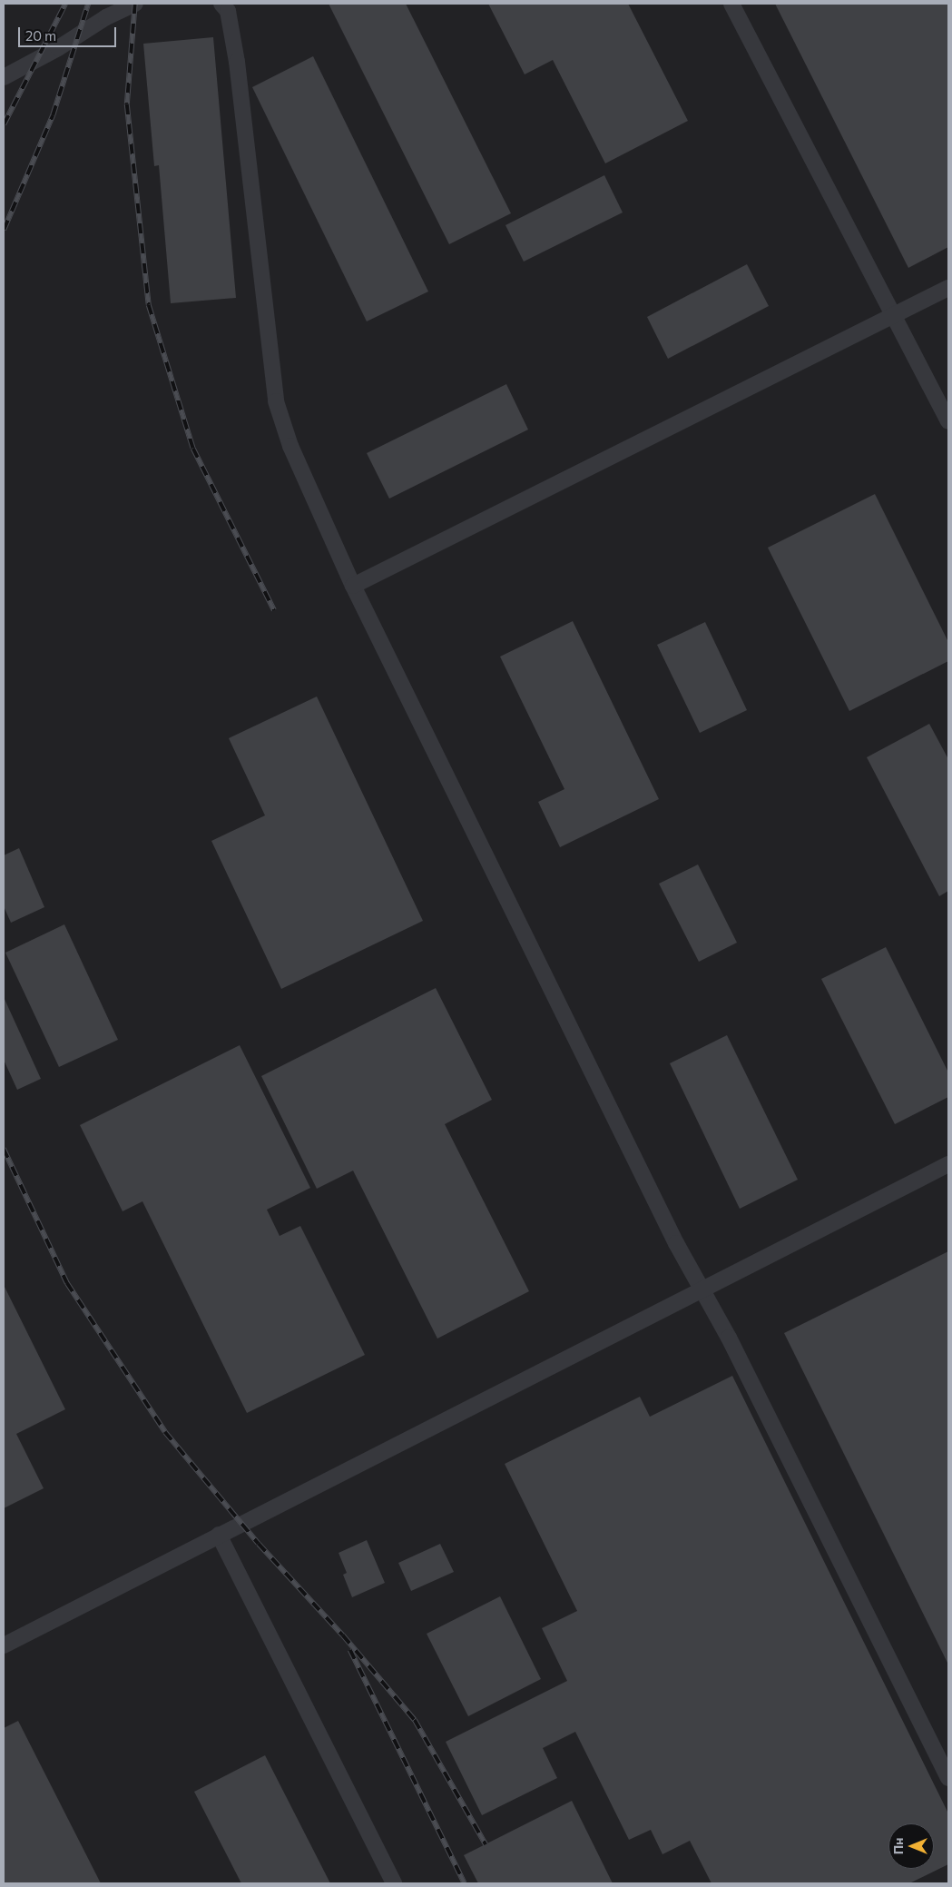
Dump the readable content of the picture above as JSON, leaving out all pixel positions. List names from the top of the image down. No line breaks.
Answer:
{"scale_bar":"20 m","north":"left"}
